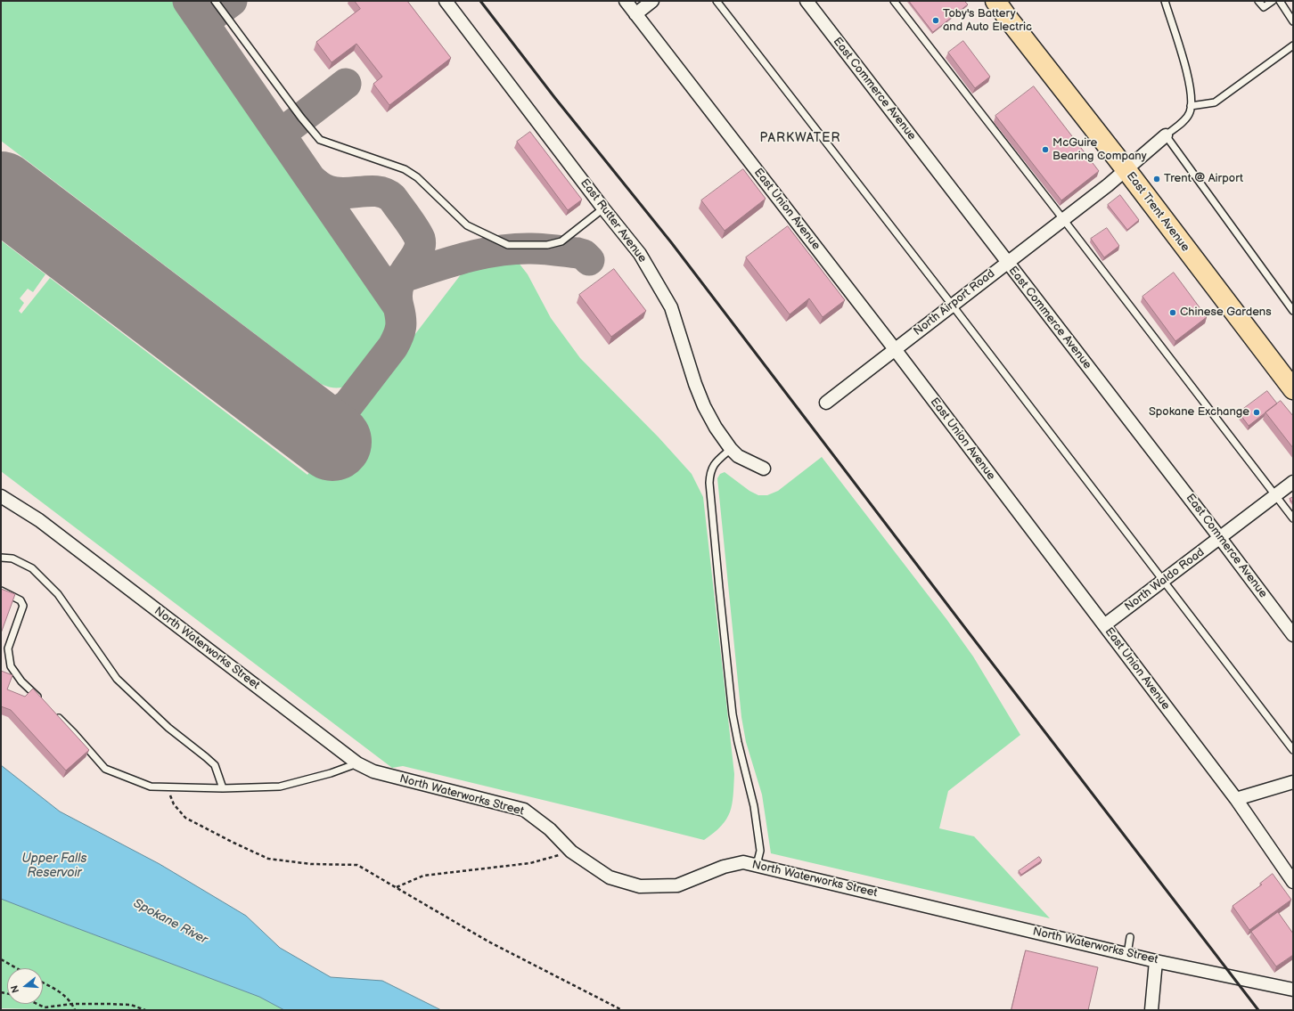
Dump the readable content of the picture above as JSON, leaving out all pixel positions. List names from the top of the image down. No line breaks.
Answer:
{"streets":{"main road":["East Trent Avenue"],"street":["East Commerce Avenue","East Union Avenue","East Rutter Avenue","North Airport Road","North Waldo Road","North Waterworks Street"]},"crossings":[["East Commerce Avenue","North Airport Road"],["East Commerce Avenue","North Waldo Road"],["East Union Avenue","North Airport Road"],["East Union Avenue","North Waldo Road"],["East Trent Avenue","North Airport Road"]],"districts":["PARKWATER"],"water":["Upper Falls Reservoir","Spokane River"],"places":["Toby's Battery and Auto Electric","McGuire Bearing Company","Trent @ Airport","Chinese Gardens","Spokane Exchange"],"north":"left"}
